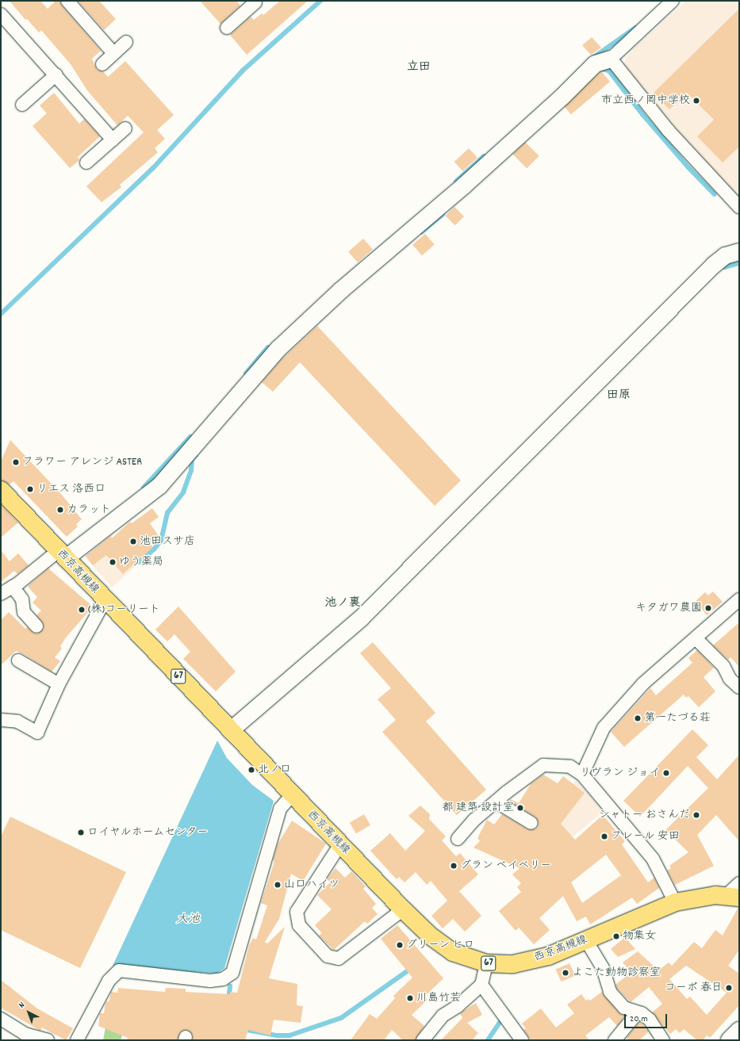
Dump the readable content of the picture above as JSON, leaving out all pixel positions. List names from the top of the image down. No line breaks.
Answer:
{"streets":{"main road":["西京高槻線","67"]},"districts":["立田","田原","池ノ裏"],"water":["大池"],"places":["市立西ノ岡中学校","フラワー アレンジ ASTER","リエス 洛西口","カラット","池田スサ店","ゆう薬局","キタガワ農園","(株)コーリート","第一たづる荘","北ノ口","リヴラン ジョイ","都 建築 設計室","シャトー おさんだ","ロイヤルホームセンター","フレール 安田","グラン ベイベリー","山口ハイツ","物集女","グリーン ヒロ","よこた動物診察室","コーポ 春日","川島竹芸"],"scale_bar":"20 m","north":"top left"}
